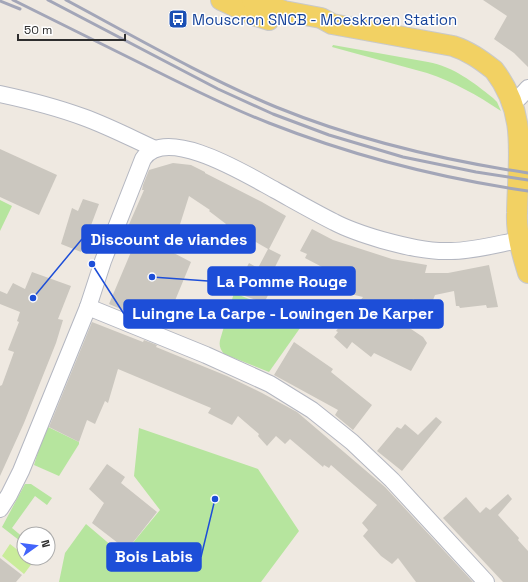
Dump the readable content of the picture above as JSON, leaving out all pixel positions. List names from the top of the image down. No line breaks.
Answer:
{"places":{"bus stop":["Mouscron SNCB - Moeskroen Station"],"other":["Luingne La Carpe - Lowingen De Karper","La Pomme Rouge","Discount de viandes","Bois Labis"]},"scale_bar":"50 m","north":"right"}
